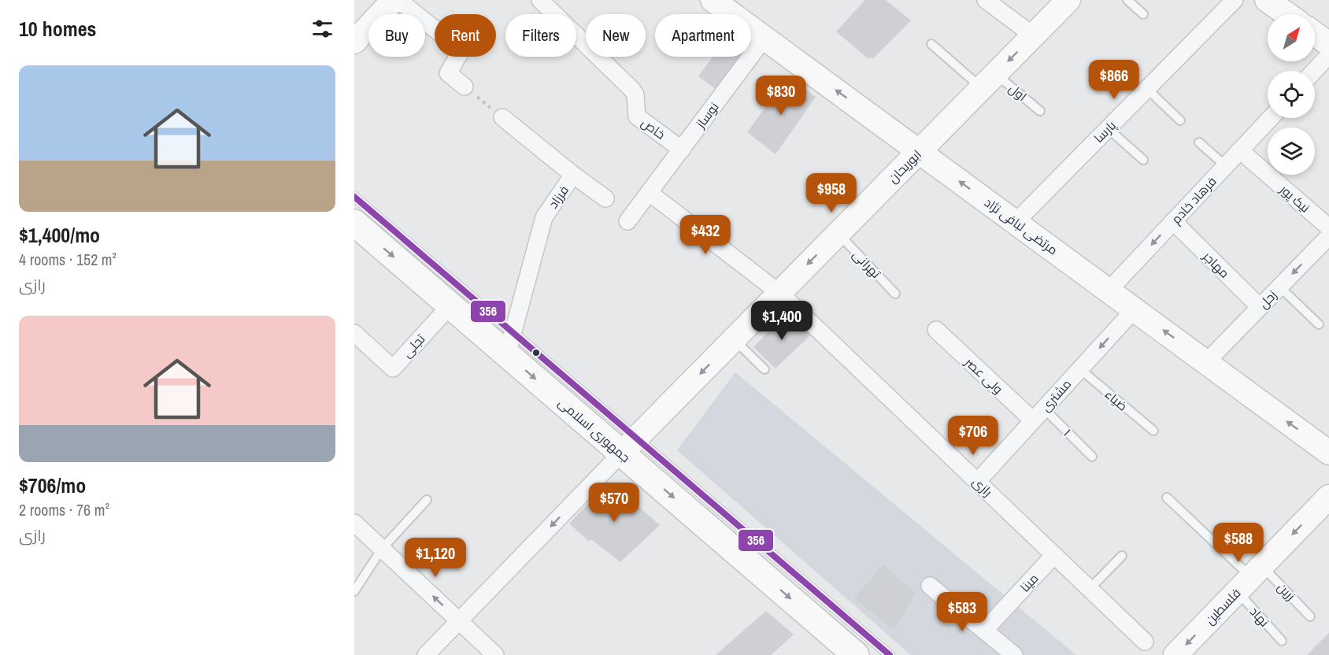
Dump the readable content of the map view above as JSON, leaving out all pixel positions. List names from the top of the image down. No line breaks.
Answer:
{"streets":{"main road":["ابوریحان","مرتضی لبافی نژاد","جمهوری اسلامی","فلسطین"],"street":["نوساز","خاص","پارسا","فرزاد","نیک پور","فرهاد خادم","مهاجر","زحل","تجلی","ولی عصر","مشتری","رازی","مینا"],"lane":["اول","تهرانی","ضیاء","۱","زرین","نهاد"]},"crossings":[["اول","ابوریحان"],["نوساز","خاص"],["نوساز","مرتضی لبافی نژاد"],["پارسا","مرتضی لبافی نژاد"],["ابوریحان","مرتضی لبافی نژاد"],["ابوریحان","تهرانی"],["ابوریحان","جمهوری اسلامی"],["ابوریحان","رازی"],["فرزاد","جمهوری اسلامی"],["نیک پور","فرهاد خادم"],["فرهاد خادم","مرتضی لبافی نژاد"],["فرهاد خادم","مهاجر"],["مرتضی لبافی نژاد","زحل"],["مرتضی لبافی نژاد","مشتری"],["مهاجر","زحل"],["تجلی","جمهوری اسلامی"],["ولی عصر","مشتری"],["ولی عصر","۱"],["مشتری","ضیاء"],["مشتری","۱"],["مشتری","رازی"],["رازی","مینا"],["زرین","فلسطین"],["زرین","نهاد"],["فلسطین","نهاد"]],"one_way":["ابوریحان","فرهاد خادم","مرتضی لبافی نژاد","زحل","جمهوری اسلامی","فلسطین"],"lines":["transit line 356"],"north":"top right","page":{"heading":"10 homes","chip":["Buy","Rent","Filters","New","Apartment"],"list":[{"name":"$1,400/mo","note":"4 rooms · 152 m² · رازی"},{"name":"$706/mo","note":"2 rooms · 76 m² · رازی"}],"price":["$866","$830","$958","$432","$1,400","$706","$570","$588","$1,120","$583"]}}
